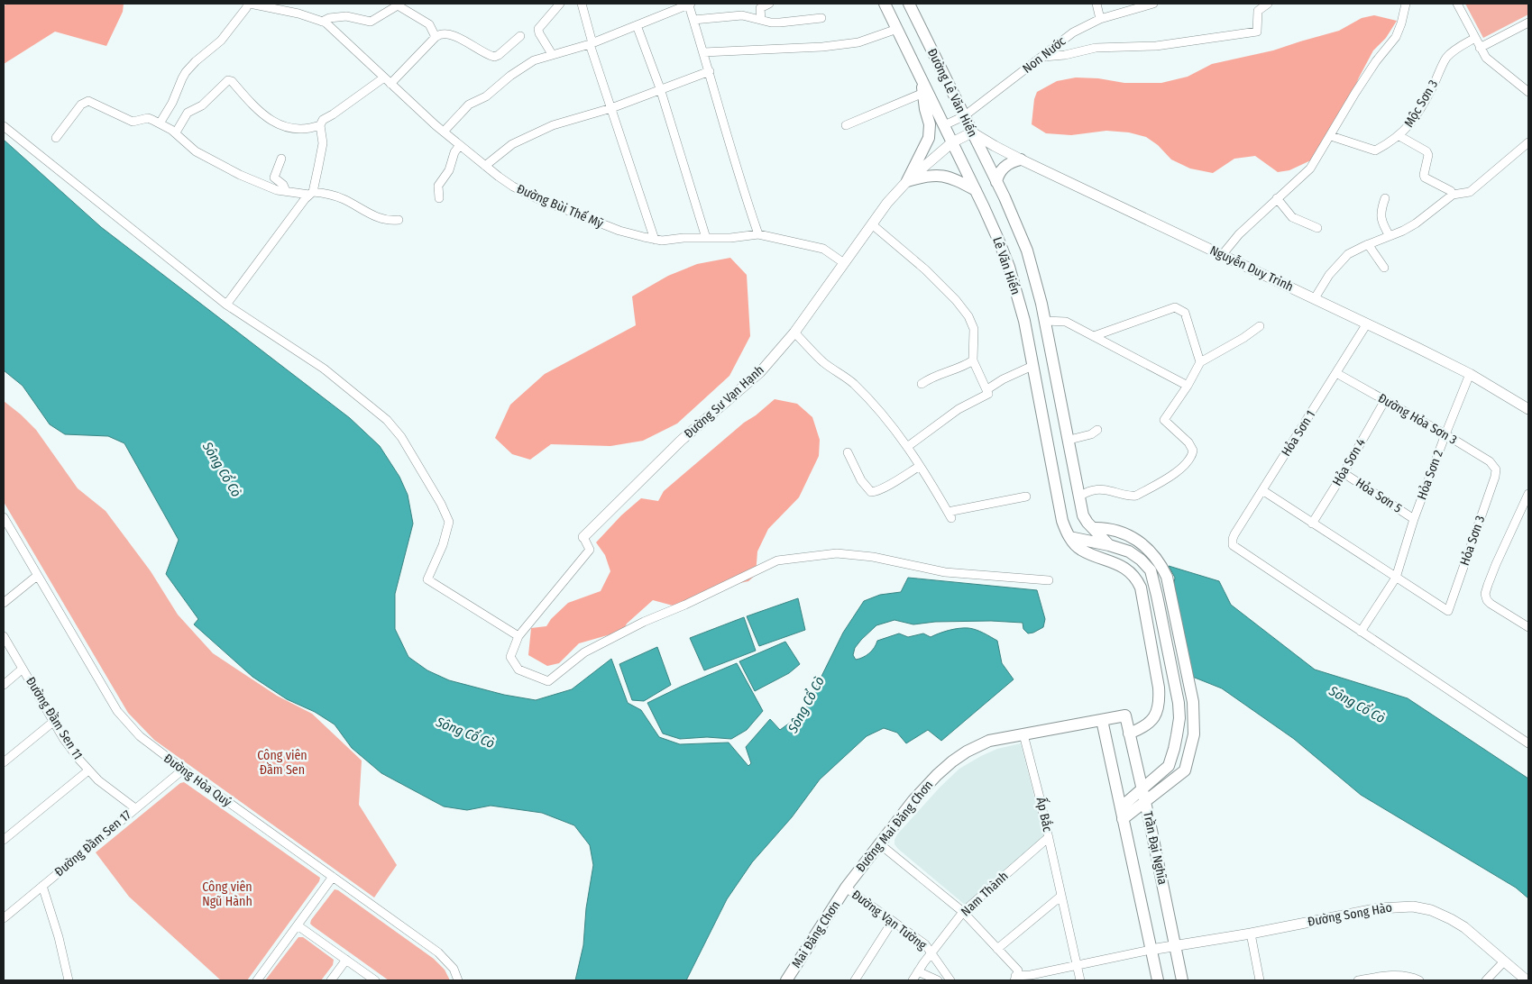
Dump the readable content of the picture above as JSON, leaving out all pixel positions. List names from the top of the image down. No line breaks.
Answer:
{"streets":{"main road":["Đường Lê Văn Hiến","Lê Văn Hiến","Đường Mai Đăng Chơn","Trần Đại Nghĩa","Mai Đăng Chơn"],"street":["Non Nước","Mộc Sơn 3","Đường Bùi Thế Mỹ","Nguyễn Duy Trinh","Đường Sư Vạn Hạnh","Đường Hỏa Sơn 3","Hỏa Sơn 1","Hỏa Sơn 4","Hỏa Sơn 2","Hỏa Sơn 5","Hỏa Sơn 3","Đường Đầm Sen 11","Đường Hòa Quý","Ấp Bắc","Đường Đầm Sen 17","Nam Thành","Đường Song Hào","Đường Vạn Tường"]},"crossings":[["Non Nước","Đường Lê Văn Hiến"],["Non Nước","Lê Văn Hiến"],["Đường Lê Văn Hiến","Lê Văn Hiến"],["Đường Lê Văn Hiến","Nguyễn Duy Trinh"],["Đường Lê Văn Hiến","Đường Sư Vạn Hạnh"],["Đường Bùi Thế Mỹ","Đường Sư Vạn Hạnh"],["Lê Văn Hiến","Đường Sư Vạn Hạnh"],["Nguyễn Duy Trinh","Đường Sư Vạn Hạnh"],["Nguyễn Duy Trinh","Hỏa Sơn 1"],["Nguyễn Duy Trinh","Hỏa Sơn 2"],["Đường Hỏa Sơn 3","Hỏa Sơn 1"],["Đường Hỏa Sơn 3","Hỏa Sơn 4"],["Đường Hỏa Sơn 3","Hỏa Sơn 2"],["Đường Hỏa Sơn 3","Hỏa Sơn 3"],["Hỏa Sơn 1","Hỏa Sơn 2"],["Hỏa Sơn 4","Hỏa Sơn 5"],["Hỏa Sơn 2","Hỏa Sơn 5"],["Hỏa Sơn 2","Hỏa Sơn 3"],["Đường Đầm Sen 11","Đường Đầm Sen 17"],["Đường Hòa Quý","Đường Đầm Sen 17"],["Ấp Bắc","Đường Mai Đăng Chơn"],["Ấp Bắc","Nam Thành"],["Đường Mai Đăng Chơn","Trần Đại Nghĩa"],["Đường Mai Đăng Chơn","Đường Vạn Tường"],["Đường Mai Đăng Chơn","Mai Đăng Chơn"],["Trần Đại Nghĩa","Đường Song Hào"],["Nam Thành","Đường Vạn Tường"],["Đường Vạn Tường","Mai Đăng Chơn"]],"water":["Sông Cổ Cò"],"parks":["Công viên Đầm Sen","Công viên Ngũ Hành"]}
